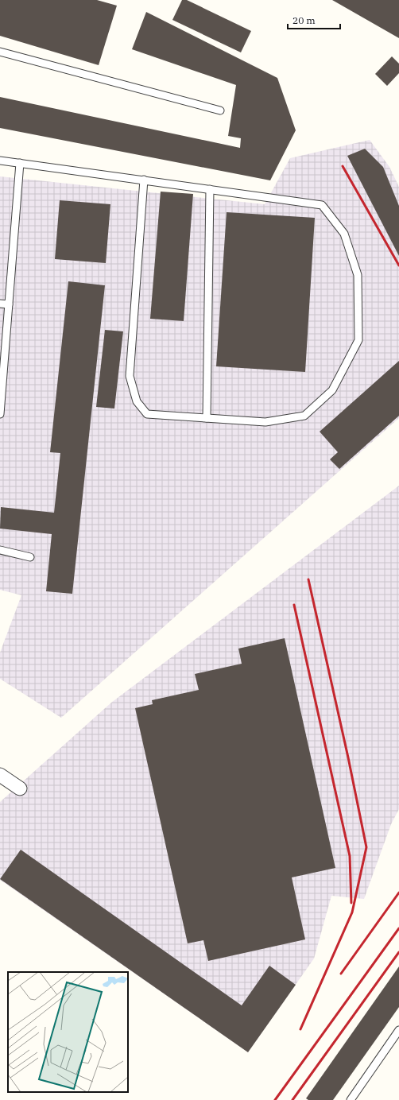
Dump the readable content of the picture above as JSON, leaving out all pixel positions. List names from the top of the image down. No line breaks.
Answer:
{"scale_bar":"20 m"}
